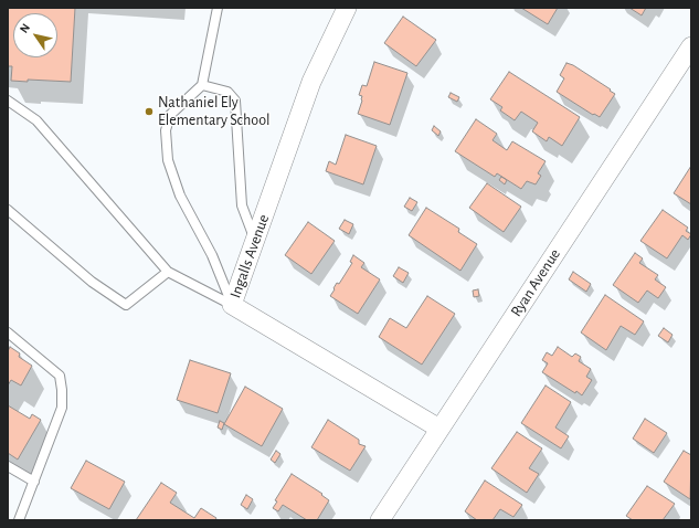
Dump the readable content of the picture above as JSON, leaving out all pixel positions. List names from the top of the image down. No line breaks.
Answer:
{"streets":{"street":["Ingalls Avenue","Ryan Avenue"]},"crossings":[["Ingalls Avenue","Ryan Avenue"]],"places":["Nathaniel Ely Elementary School"],"north":"top left"}
